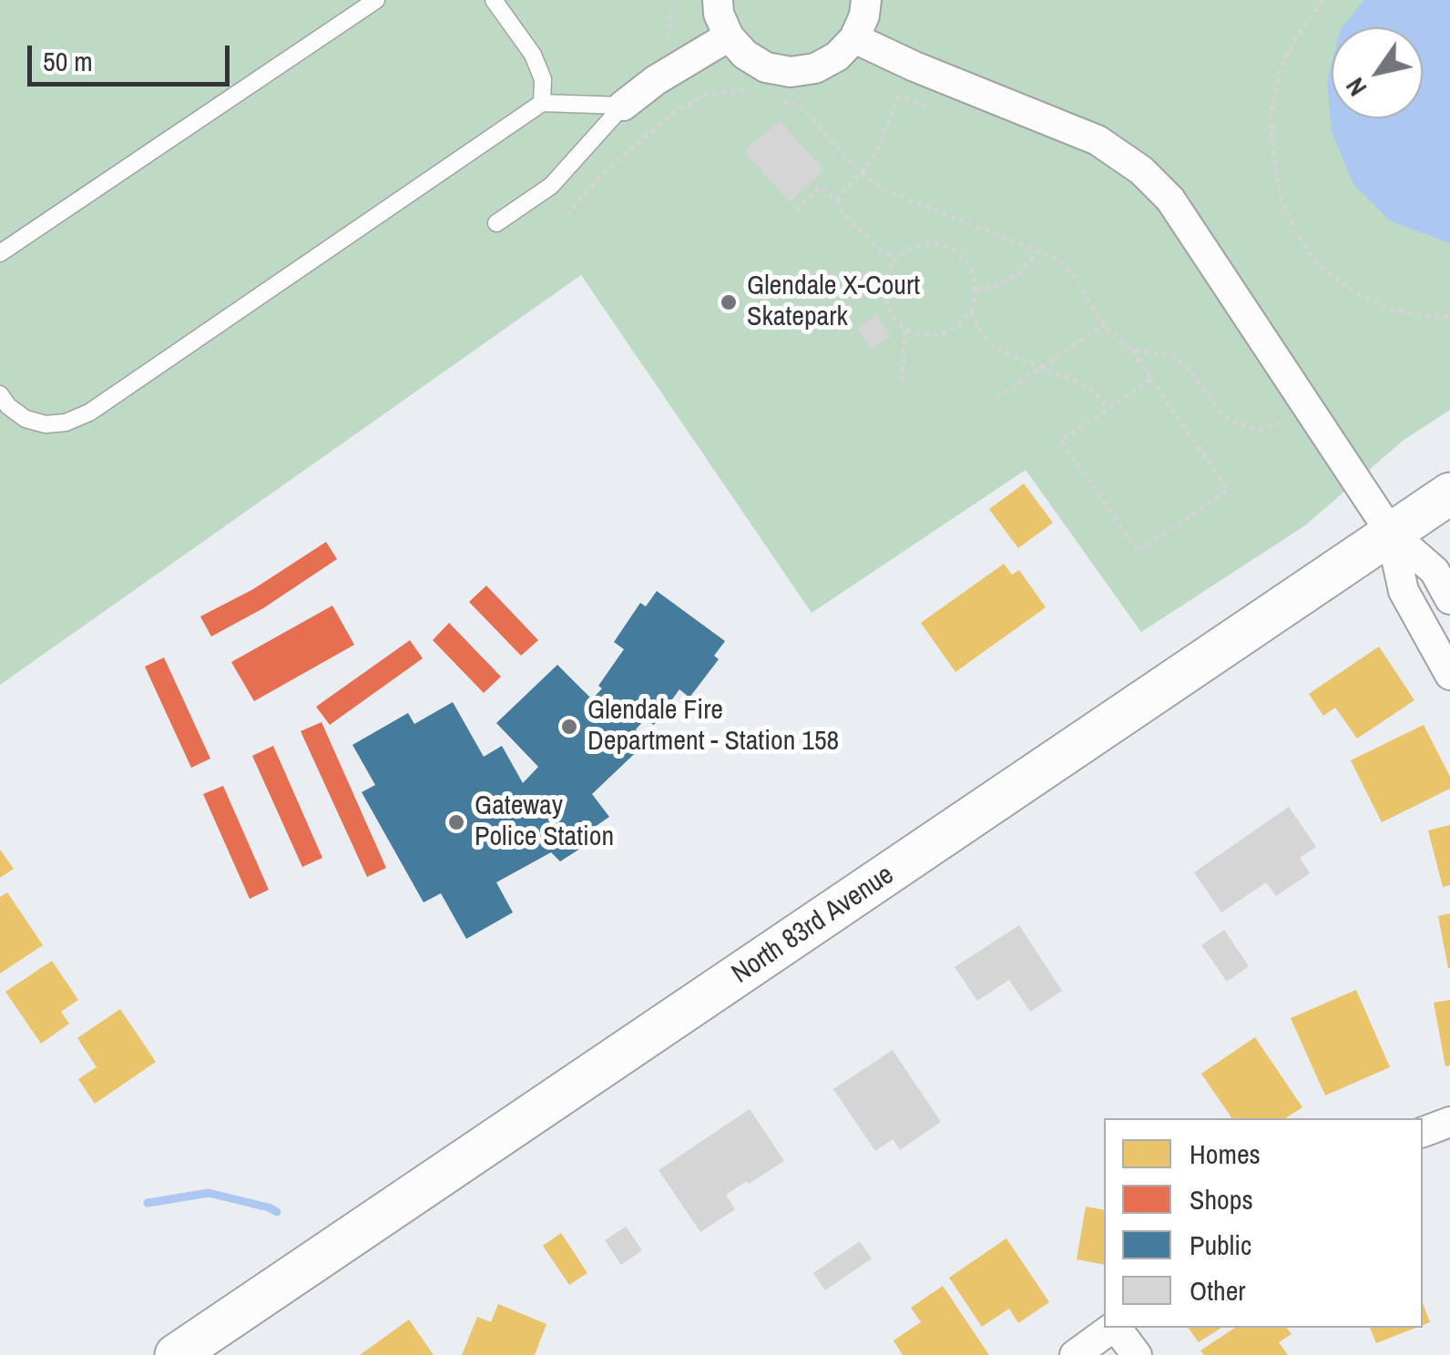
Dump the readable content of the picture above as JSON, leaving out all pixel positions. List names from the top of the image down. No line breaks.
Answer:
{"streets":{"main road":["North 83rd Avenue"]},"places":["Glendale X-Court Skatepark","Glendale Fire Department - Station 158","Gateway Police Station"],"legend":["Homes","Shops","Public","Other"],"scale_bar":"50 m","north":"bottom left"}
